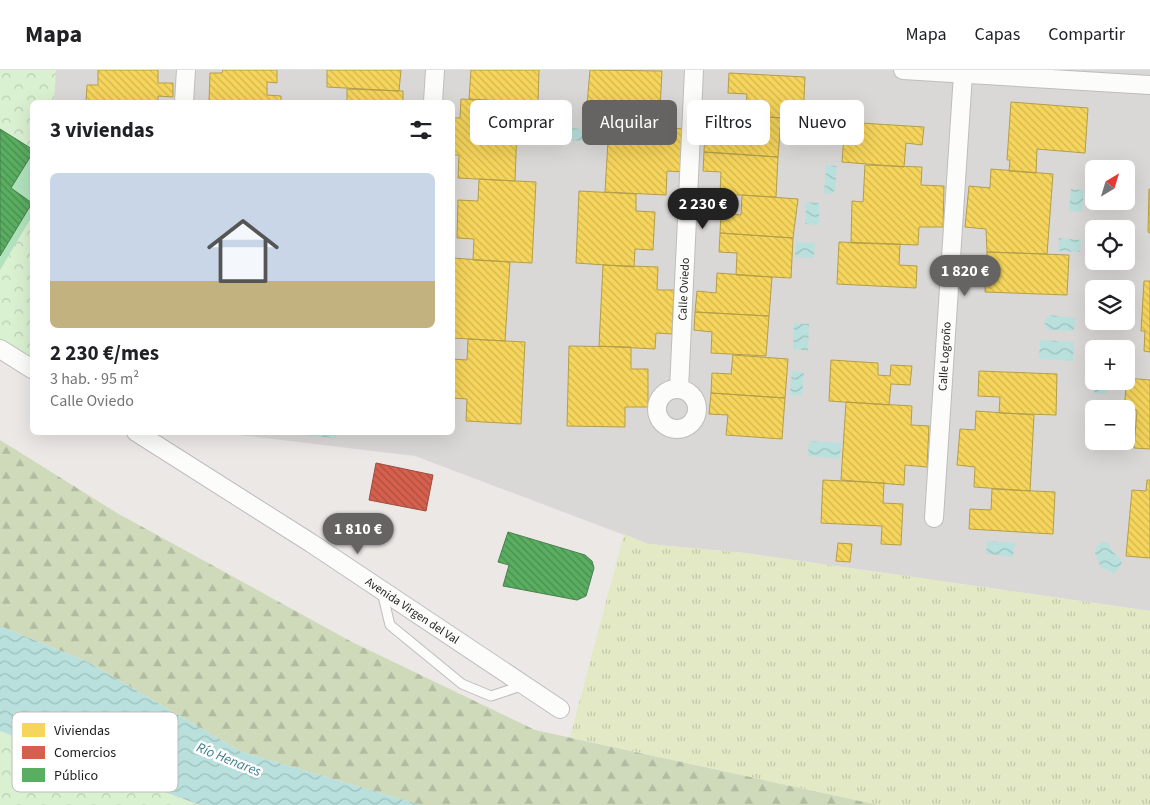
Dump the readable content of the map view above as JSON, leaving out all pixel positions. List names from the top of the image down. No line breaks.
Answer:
{"streets":{"street":["Calle Oviedo","Calle Logroño","Avenida Virgen del Val"]},"water":["Río Henares"],"legend":["Viviendas","Comercios","Público"],"north":"top right","page":{"header":"Mapa","nav":["Mapa","Capas","Compartir"],"chip":["Comprar","Alquilar","Filtros","Nuevo"],"heading":"3 viviendas","map_buttons":["+","−"],"list":[{"name":"2 230 €/mes","note":"3 hab. · 95 m² · Calle Oviedo"}],"price":["2 230 €","1 820 €","1 810 €"]}}
